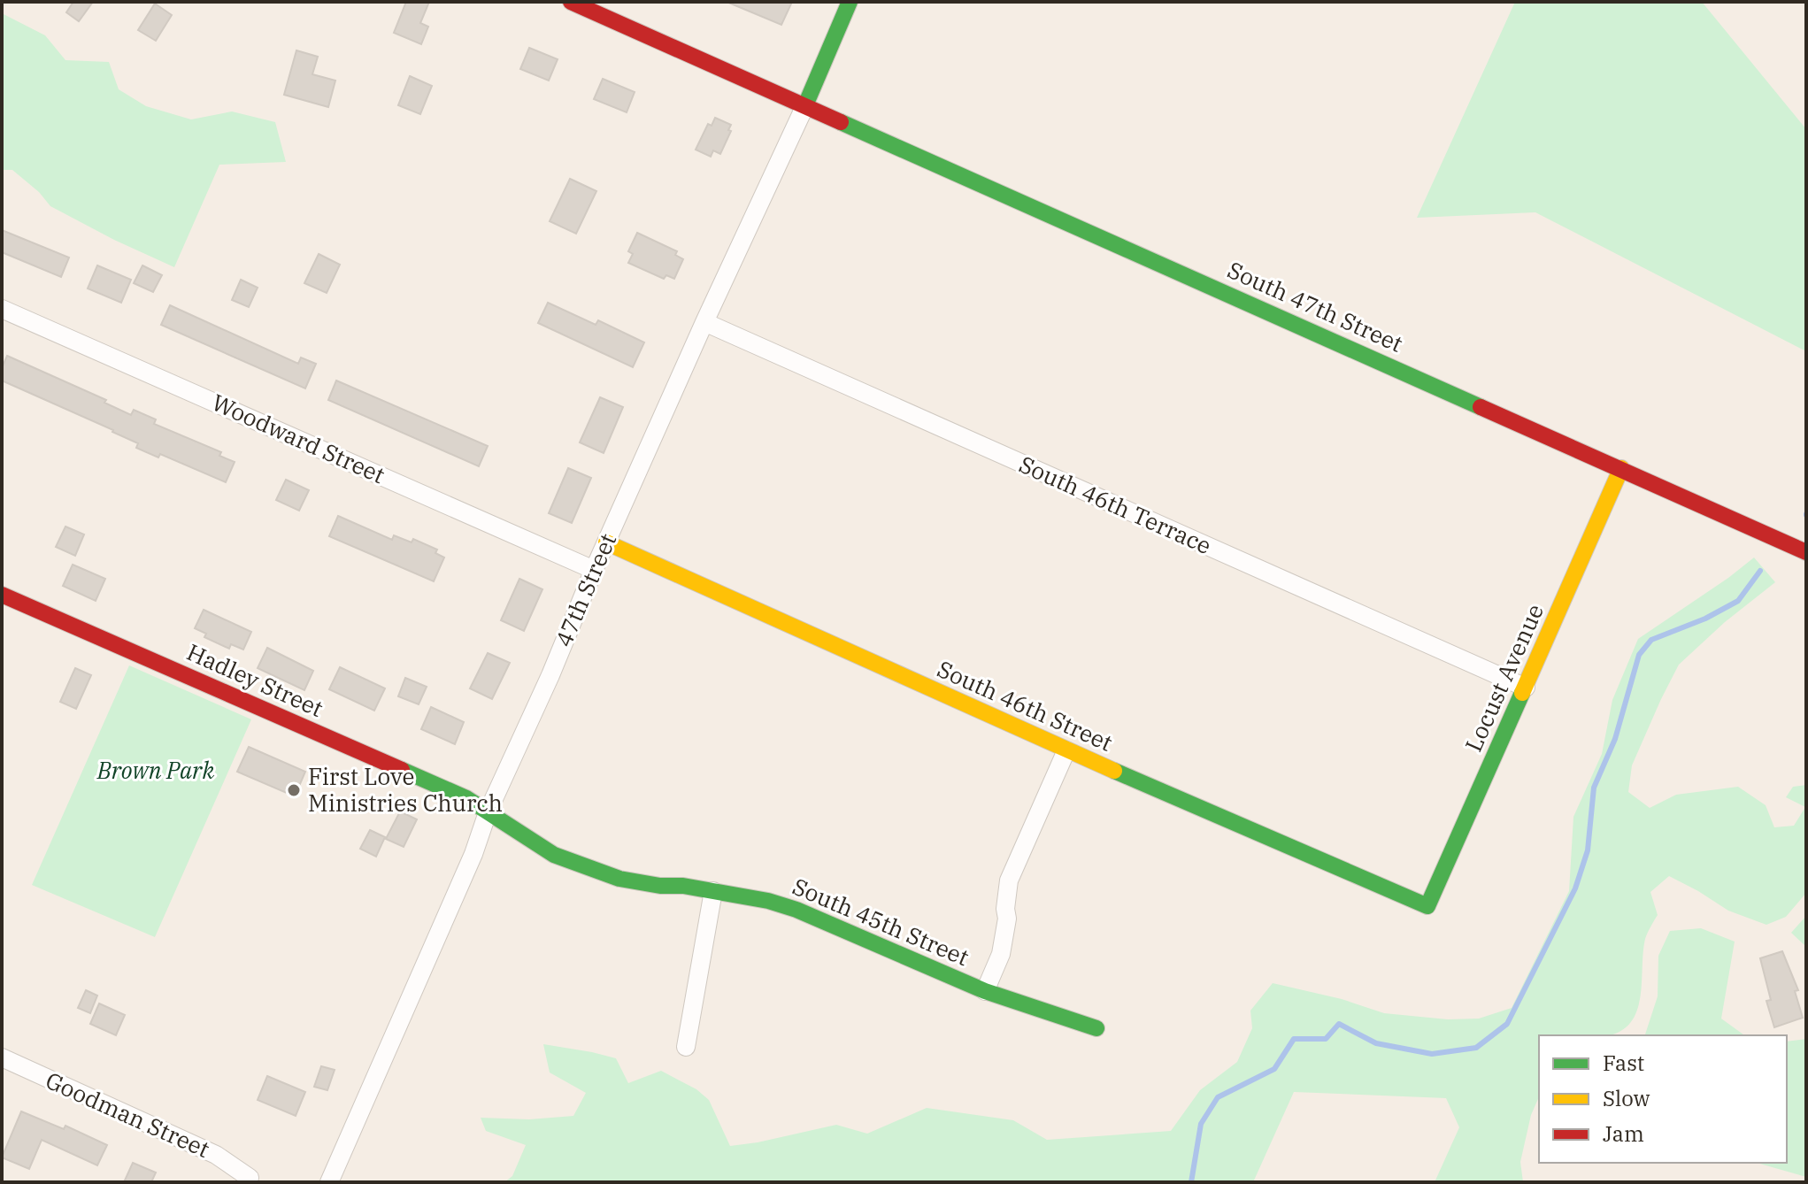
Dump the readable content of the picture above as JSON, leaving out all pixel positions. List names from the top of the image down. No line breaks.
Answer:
{"streets":{"street":["South 47th Street","Woodward Street","South 46th Terrace","47th Street","Locust Avenue","Hadley Street","South 46th Street","South 45th Street","Goodman Street"]},"crossings":[["South 47th Street","47th Street"],["South 47th Street","Locust Avenue"],["Woodward Street","47th Street"],["South 46th Terrace","47th Street"],["South 46th Terrace","Locust Avenue"],["47th Street","Hadley Street"],["47th Street","South 46th Street"],["47th Street","South 45th Street"],["Locust Avenue","South 46th Street"],["Hadley Street","South 45th Street"]],"parks":["Brown Park"],"places":["First Love Ministries Church"],"legend":["Fast","Slow","Jam"]}
